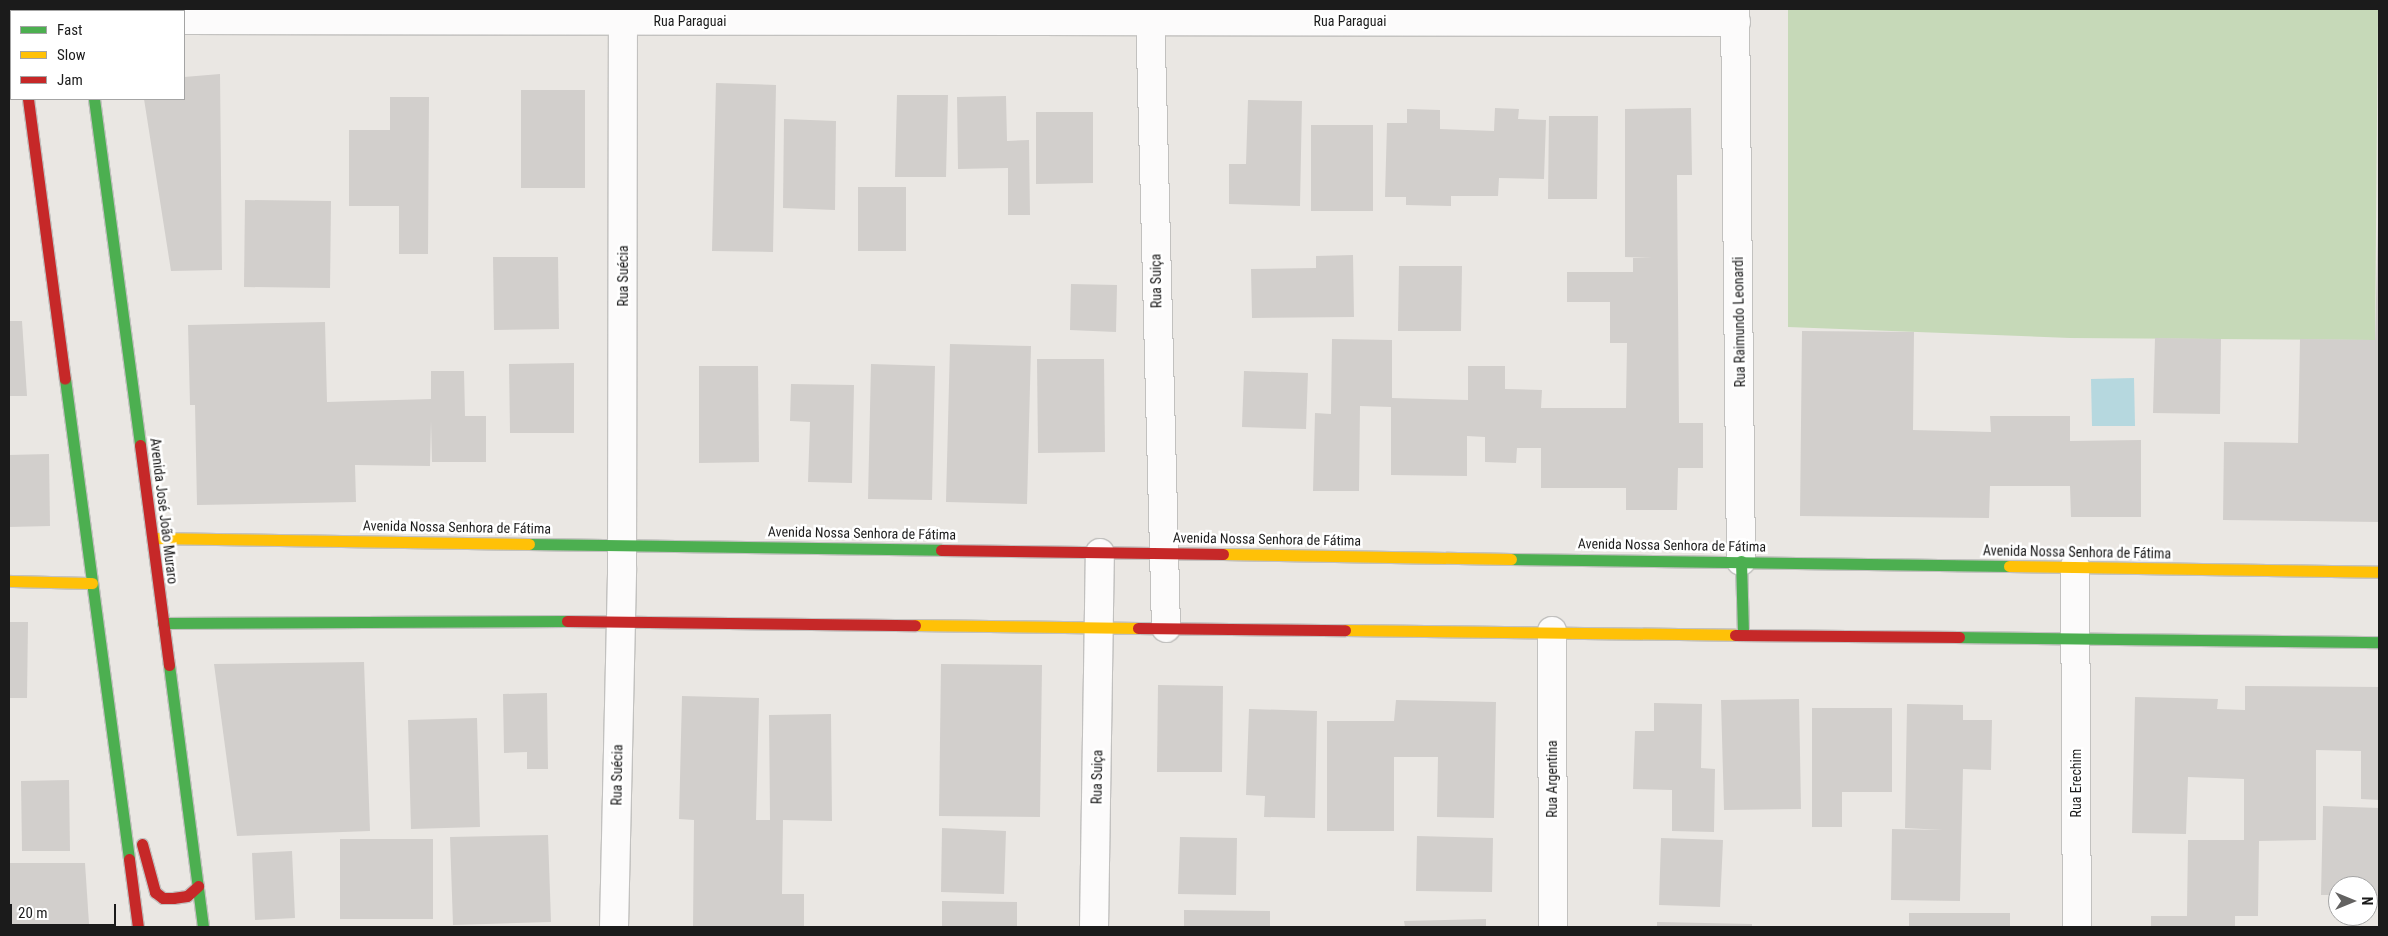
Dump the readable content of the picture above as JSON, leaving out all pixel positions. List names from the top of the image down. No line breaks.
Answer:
{"streets":{"street":["Rua Paraguai","Rua Suécia","Rua Suiça","Rua Raimundo Leonardi","Avenida José João Muraro","Avenida Nossa Senhora de Fátima","Rua Argentina","Rua Erechim"]},"crossings":[["Rua Paraguai","Rua Suécia"],["Rua Paraguai","Rua Suiça"],["Rua Paraguai","Rua Raimundo Leonardi"],["Rua Suécia","Avenida Nossa Senhora de Fátima"],["Rua Suiça","Avenida Nossa Senhora de Fátima"],["Rua Raimundo Leonardi","Avenida Nossa Senhora de Fátima"],["Avenida José João Muraro","Avenida Nossa Senhora de Fátima"],["Avenida Nossa Senhora de Fátima","Rua Erechim"]],"legend":["Fast","Slow","Jam"],"scale_bar":"20 m","north":"right"}
